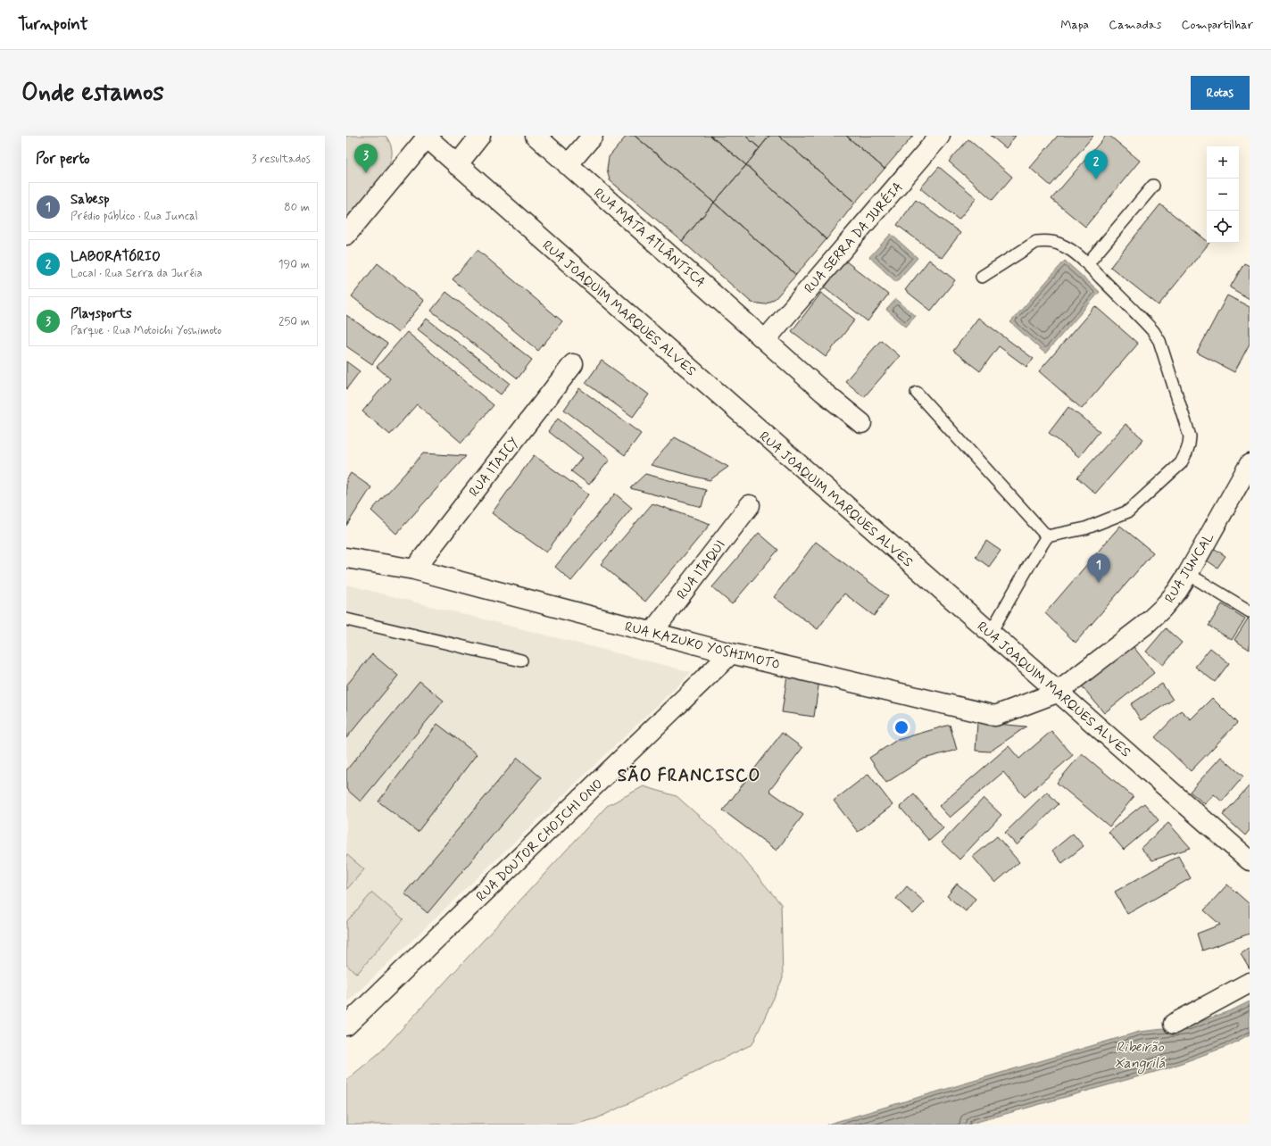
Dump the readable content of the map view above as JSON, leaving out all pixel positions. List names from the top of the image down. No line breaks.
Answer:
{"streets":{"street":["RUA MATA ATLÂNTICA","RUA SERRA DA JURÉIA","RUA JOAQUIM MARQUES ALVES","RUA ITAICY","RUA JUNCAL","RUA ITAQUI","RUA KAZUKO YOSHIMOTO","RUA DOUTOR CHOICHI ONO"]},"crossings":[["RUA MATA ATLÂNTICA","RUA SERRA DA JURÉIA"],["RUA JOAQUIM MARQUES ALVES","RUA JUNCAL"],["RUA JOAQUIM MARQUES ALVES","RUA KAZUKO YOSHIMOTO"],["RUA ITAICY","RUA KAZUKO YOSHIMOTO"],["RUA JUNCAL","RUA KAZUKO YOSHIMOTO"],["RUA ITAQUI","RUA KAZUKO YOSHIMOTO"],["RUA KAZUKO YOSHIMOTO","RUA DOUTOR CHOICHI ONO"]],"districts":["SÃO FRANCISCO"],"water":["Ribeirão Xangrilá"],"page":{"header":"Turnpoint","nav":["Mapa","Camadas","Compartilhar"],"buttons":"Rotas","title":"Onde estamos","heading":["Por perto","3 resultados"],"pins":["3","2","1"],"map_buttons":["+","−"],"list":[{"mark":"1","name":"Sabesp","note":"Prédio público · Rua Juncal","value":"80 m"},{"mark":"2","name":"LABORATÓRIO","note":"Local · Rua Serra da Juréia","value":"190 m"},{"mark":"3","name":"Playsports","note":"Parque · Rua Motoichi Yoshimoto","value":"250 m"}]}}
